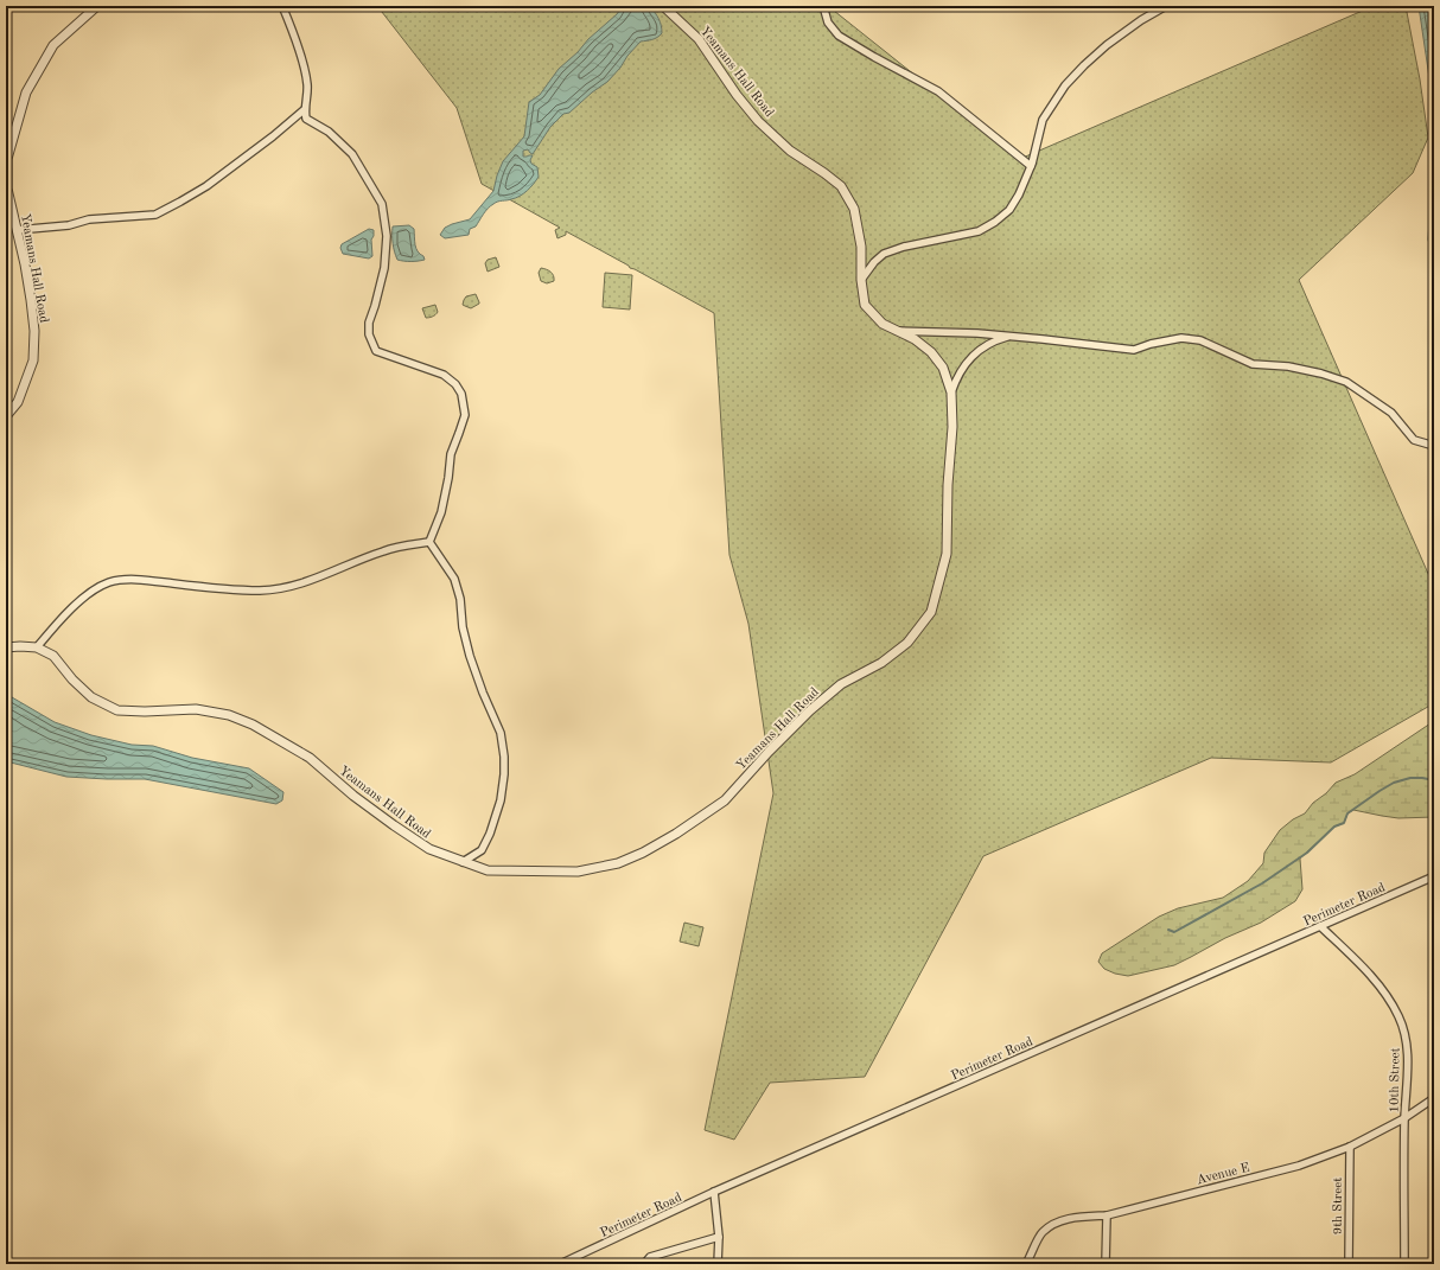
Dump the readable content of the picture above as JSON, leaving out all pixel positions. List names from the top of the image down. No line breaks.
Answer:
{"streets":{"street":["Yeamans Hall Road","Perimeter Road","10th Street","Avenue E","9th Street"]},"crossings":[["Perimeter Road","10th Street"],["10th Street","Avenue E"],["Avenue E","9th Street"]]}
